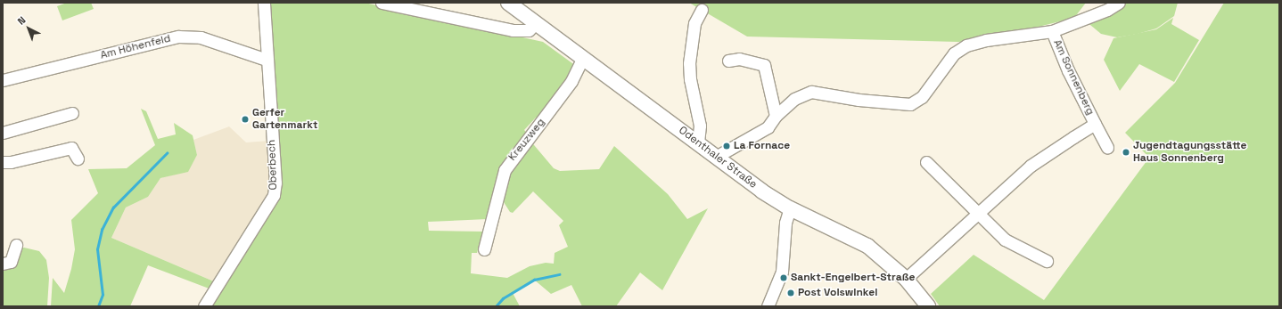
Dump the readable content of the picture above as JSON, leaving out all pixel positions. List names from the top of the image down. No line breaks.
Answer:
{"streets":{"main road":["Odenthaler Straße"],"street":["Am Höhenfeld","Am Sonnenberg","Kreuzweg","Oberbech"]},"crossings":[["Am Höhenfeld","Oberbech"],["Am Sonnenberg","Odenthaler Straße"],["Kreuzweg","Odenthaler Straße"]],"places":["Gerfer Gartenmarkt","La Fornace","Jugendtagungsstätte Haus Sonnenberg","Sankt-Engelbert-Straße","Post Voiswinkel"],"north":"top left"}
